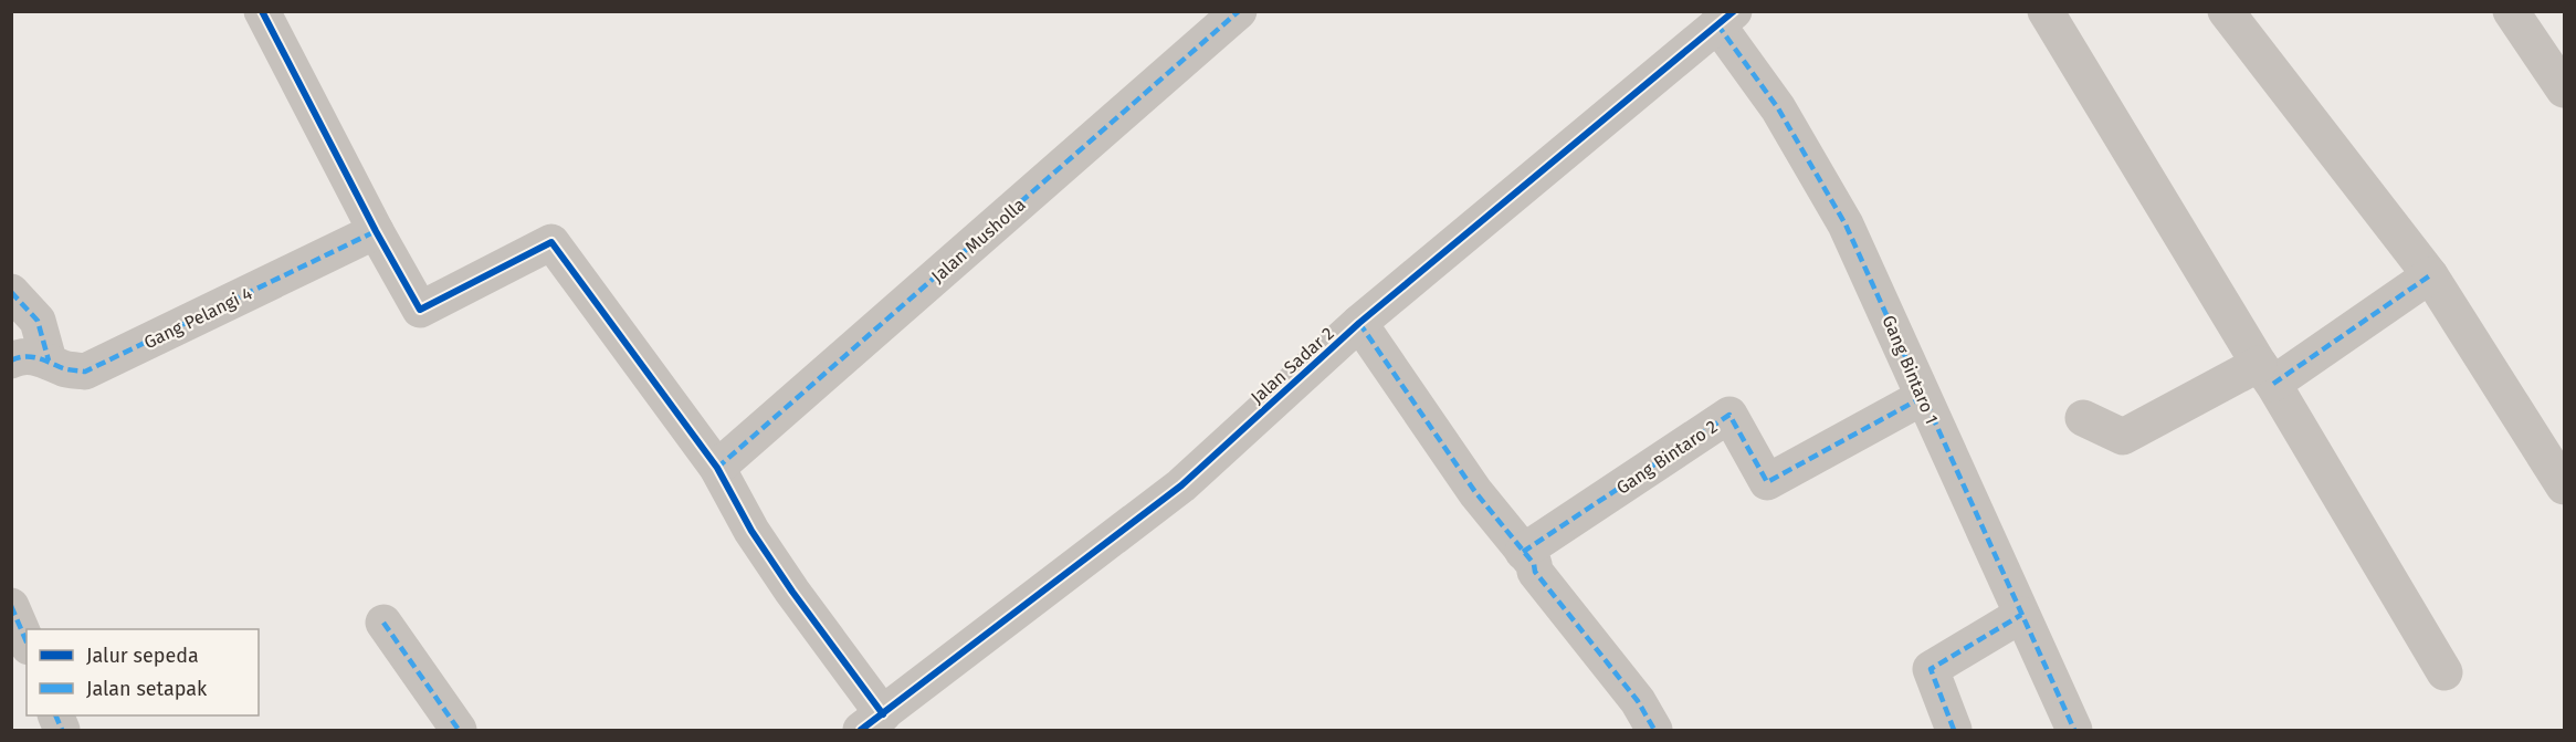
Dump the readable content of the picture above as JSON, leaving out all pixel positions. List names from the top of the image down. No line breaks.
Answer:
{"streets":{"street":["Jalan Musholla","Gang Pelangi 4","Jalan Sadar 2","Gang Bintaro 1","Gang Bintaro 2"]},"crossings":[["Jalan Sadar 2","Gang Bintaro 1"],["Gang Bintaro 1","Gang Bintaro 2"]],"legend":["Jalur sepeda","Jalan setapak"]}
